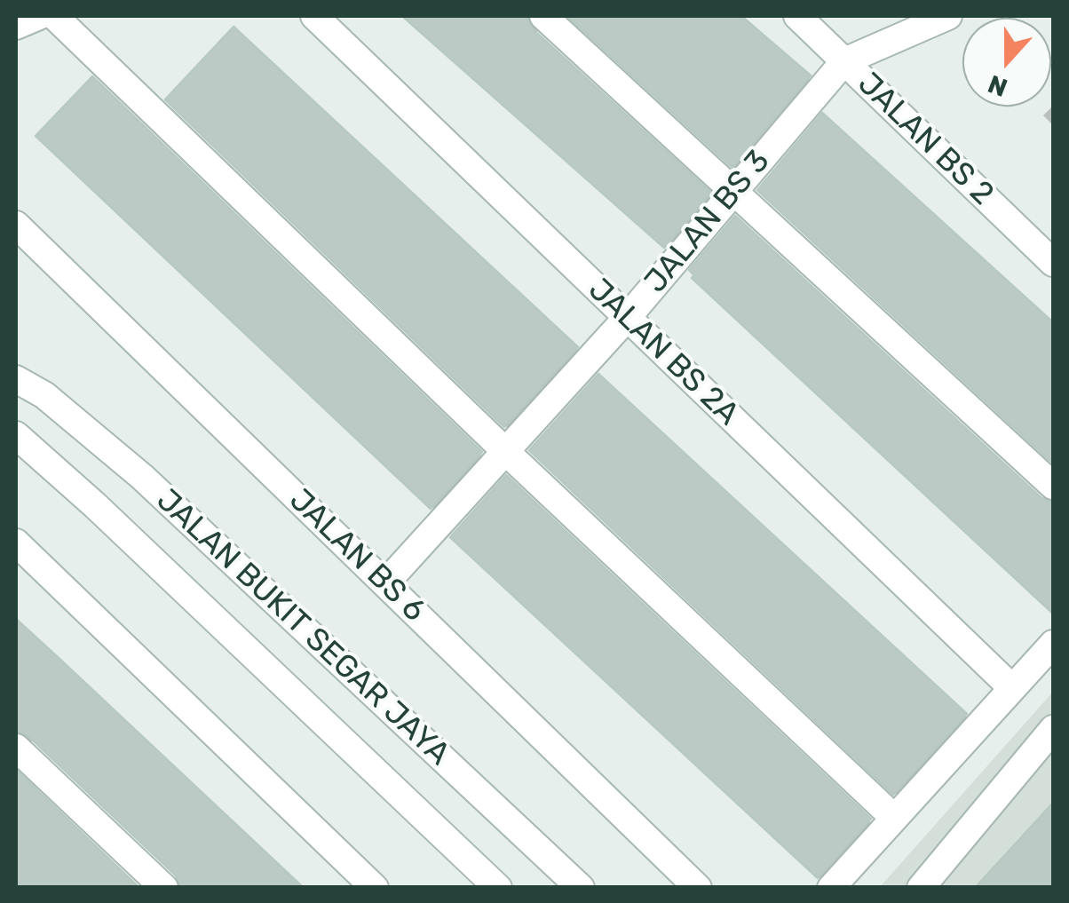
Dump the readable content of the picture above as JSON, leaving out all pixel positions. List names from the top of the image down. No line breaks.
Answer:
{"streets":{"street":["JALAN BS 2","JALAN BS 3","JALAN BS 2A","JALAN BS 6","JALAN BUKIT SEGAR JAYA"]},"crossings":[["JALAN BS 2","JALAN BS 3"],["JALAN BS 3","JALAN BS 2A"],["JALAN BS 3","JALAN BS 6"]],"north":"bottom"}
